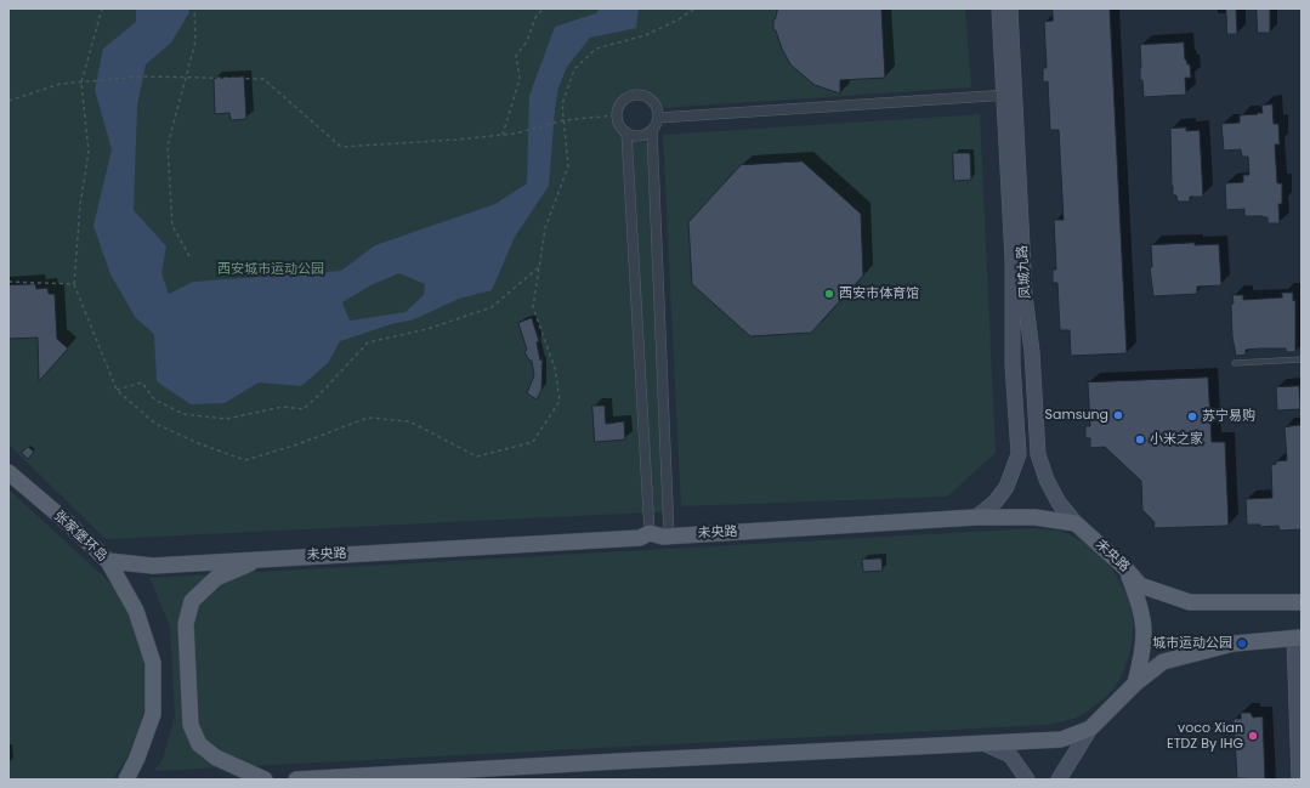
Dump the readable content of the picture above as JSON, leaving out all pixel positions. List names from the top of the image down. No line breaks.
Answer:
{"streets":{"main road":["未央路","张家堡环岛"],"street":["凤城九路"]},"crossings":[["凤城九路","未央路"],["未央路","张家堡环岛"]],"parks":["西安城市运动公园"],"places":["西安市体育馆","Samsung","苏宁易购","小米之家","城市运动公园","voco Xian ETDZ By IHG"]}
